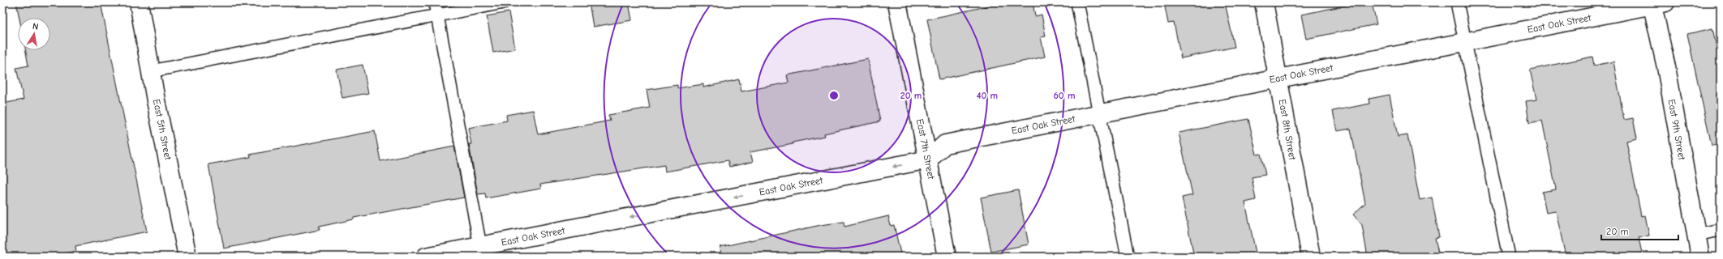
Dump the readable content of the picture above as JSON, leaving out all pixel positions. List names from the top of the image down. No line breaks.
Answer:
{"streets":{"street":["East Oak Street","East 5th Street","East 8th Street","East 9th Street","East 7th Street"]},"crossings":[["East Oak Street","East 8th Street"],["East Oak Street","East 9th Street"],["East Oak Street","East 7th Street"]],"one_way":["East Oak Street"],"scale_bar":"20 m","north":"top","rings":["20 m","40 m","60 m"]}
